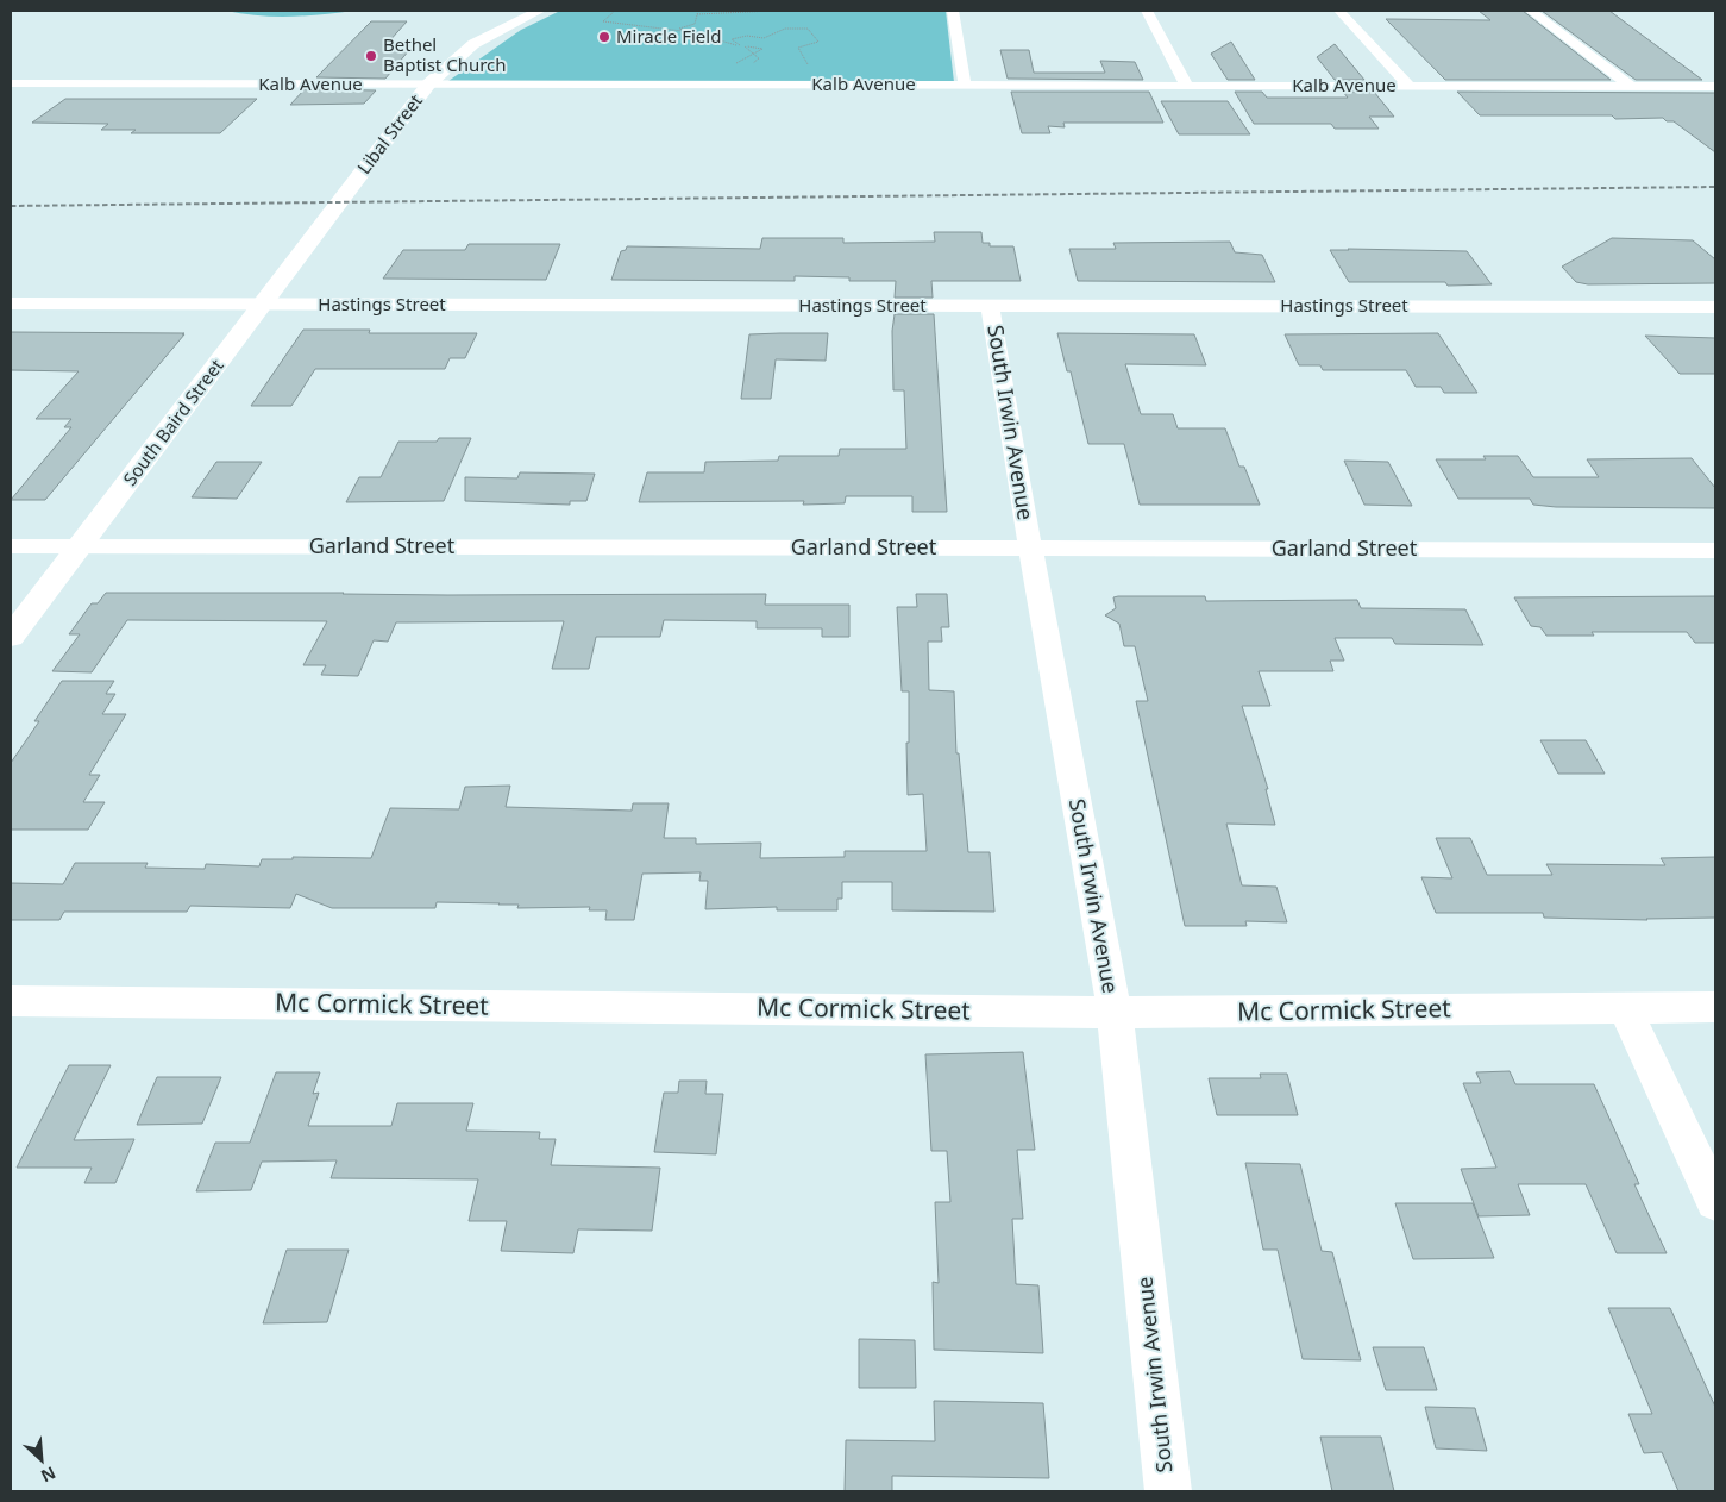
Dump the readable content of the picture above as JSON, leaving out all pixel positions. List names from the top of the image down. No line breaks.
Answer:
{"streets":{"street":["Kalb Avenue","Libal Street","Hastings Street","South Baird Street","South Irwin Avenue","Garland Street","Mc Cormick Street"]},"crossings":[["Kalb Avenue","Libal Street"],["Libal Street","South Baird Street"],["Hastings Street","South Baird Street"],["Hastings Street","South Irwin Avenue"],["South Baird Street","Garland Street"],["South Irwin Avenue","Garland Street"],["South Irwin Avenue","Mc Cormick Street"]],"places":["Miracle Field","Bethel Baptist Church"],"north":"bottom right"}
